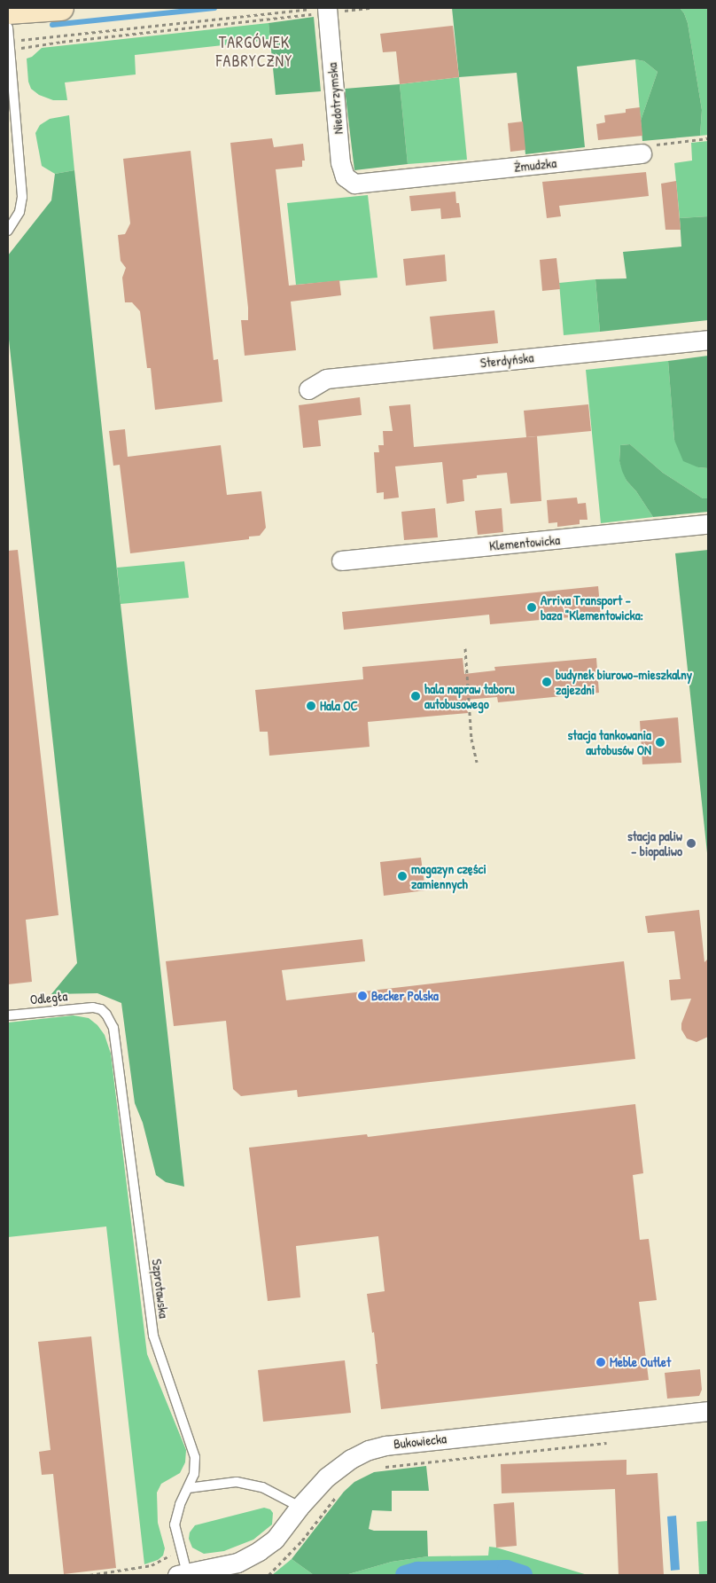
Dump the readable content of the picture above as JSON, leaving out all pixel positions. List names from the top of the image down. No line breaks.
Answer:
{"streets":{"street":["Niedotrzymska","Żmudzka","Sterdyńska","Klementowicka","Bukowiecka"],"lane":["Odległa","Szprotawska"]},"crossings":[["Niedotrzymska","Żmudzka"],["Odległa","Szprotawska"],["Szprotawska","Bukowiecka"]],"districts":["TARGÓWEK FABRYCZNY"],"places":["Arriva Transport - baza \"Klementowicka:","budynek biurowo-mieszkalny zajezdni","hala napraw taboru autobusowego","Hala OC","stacja tankowania autobusów ON","stacja paliw - biopaliwo","magazyn części zamiennych","Becker Polska","Meble Outlet"]}
